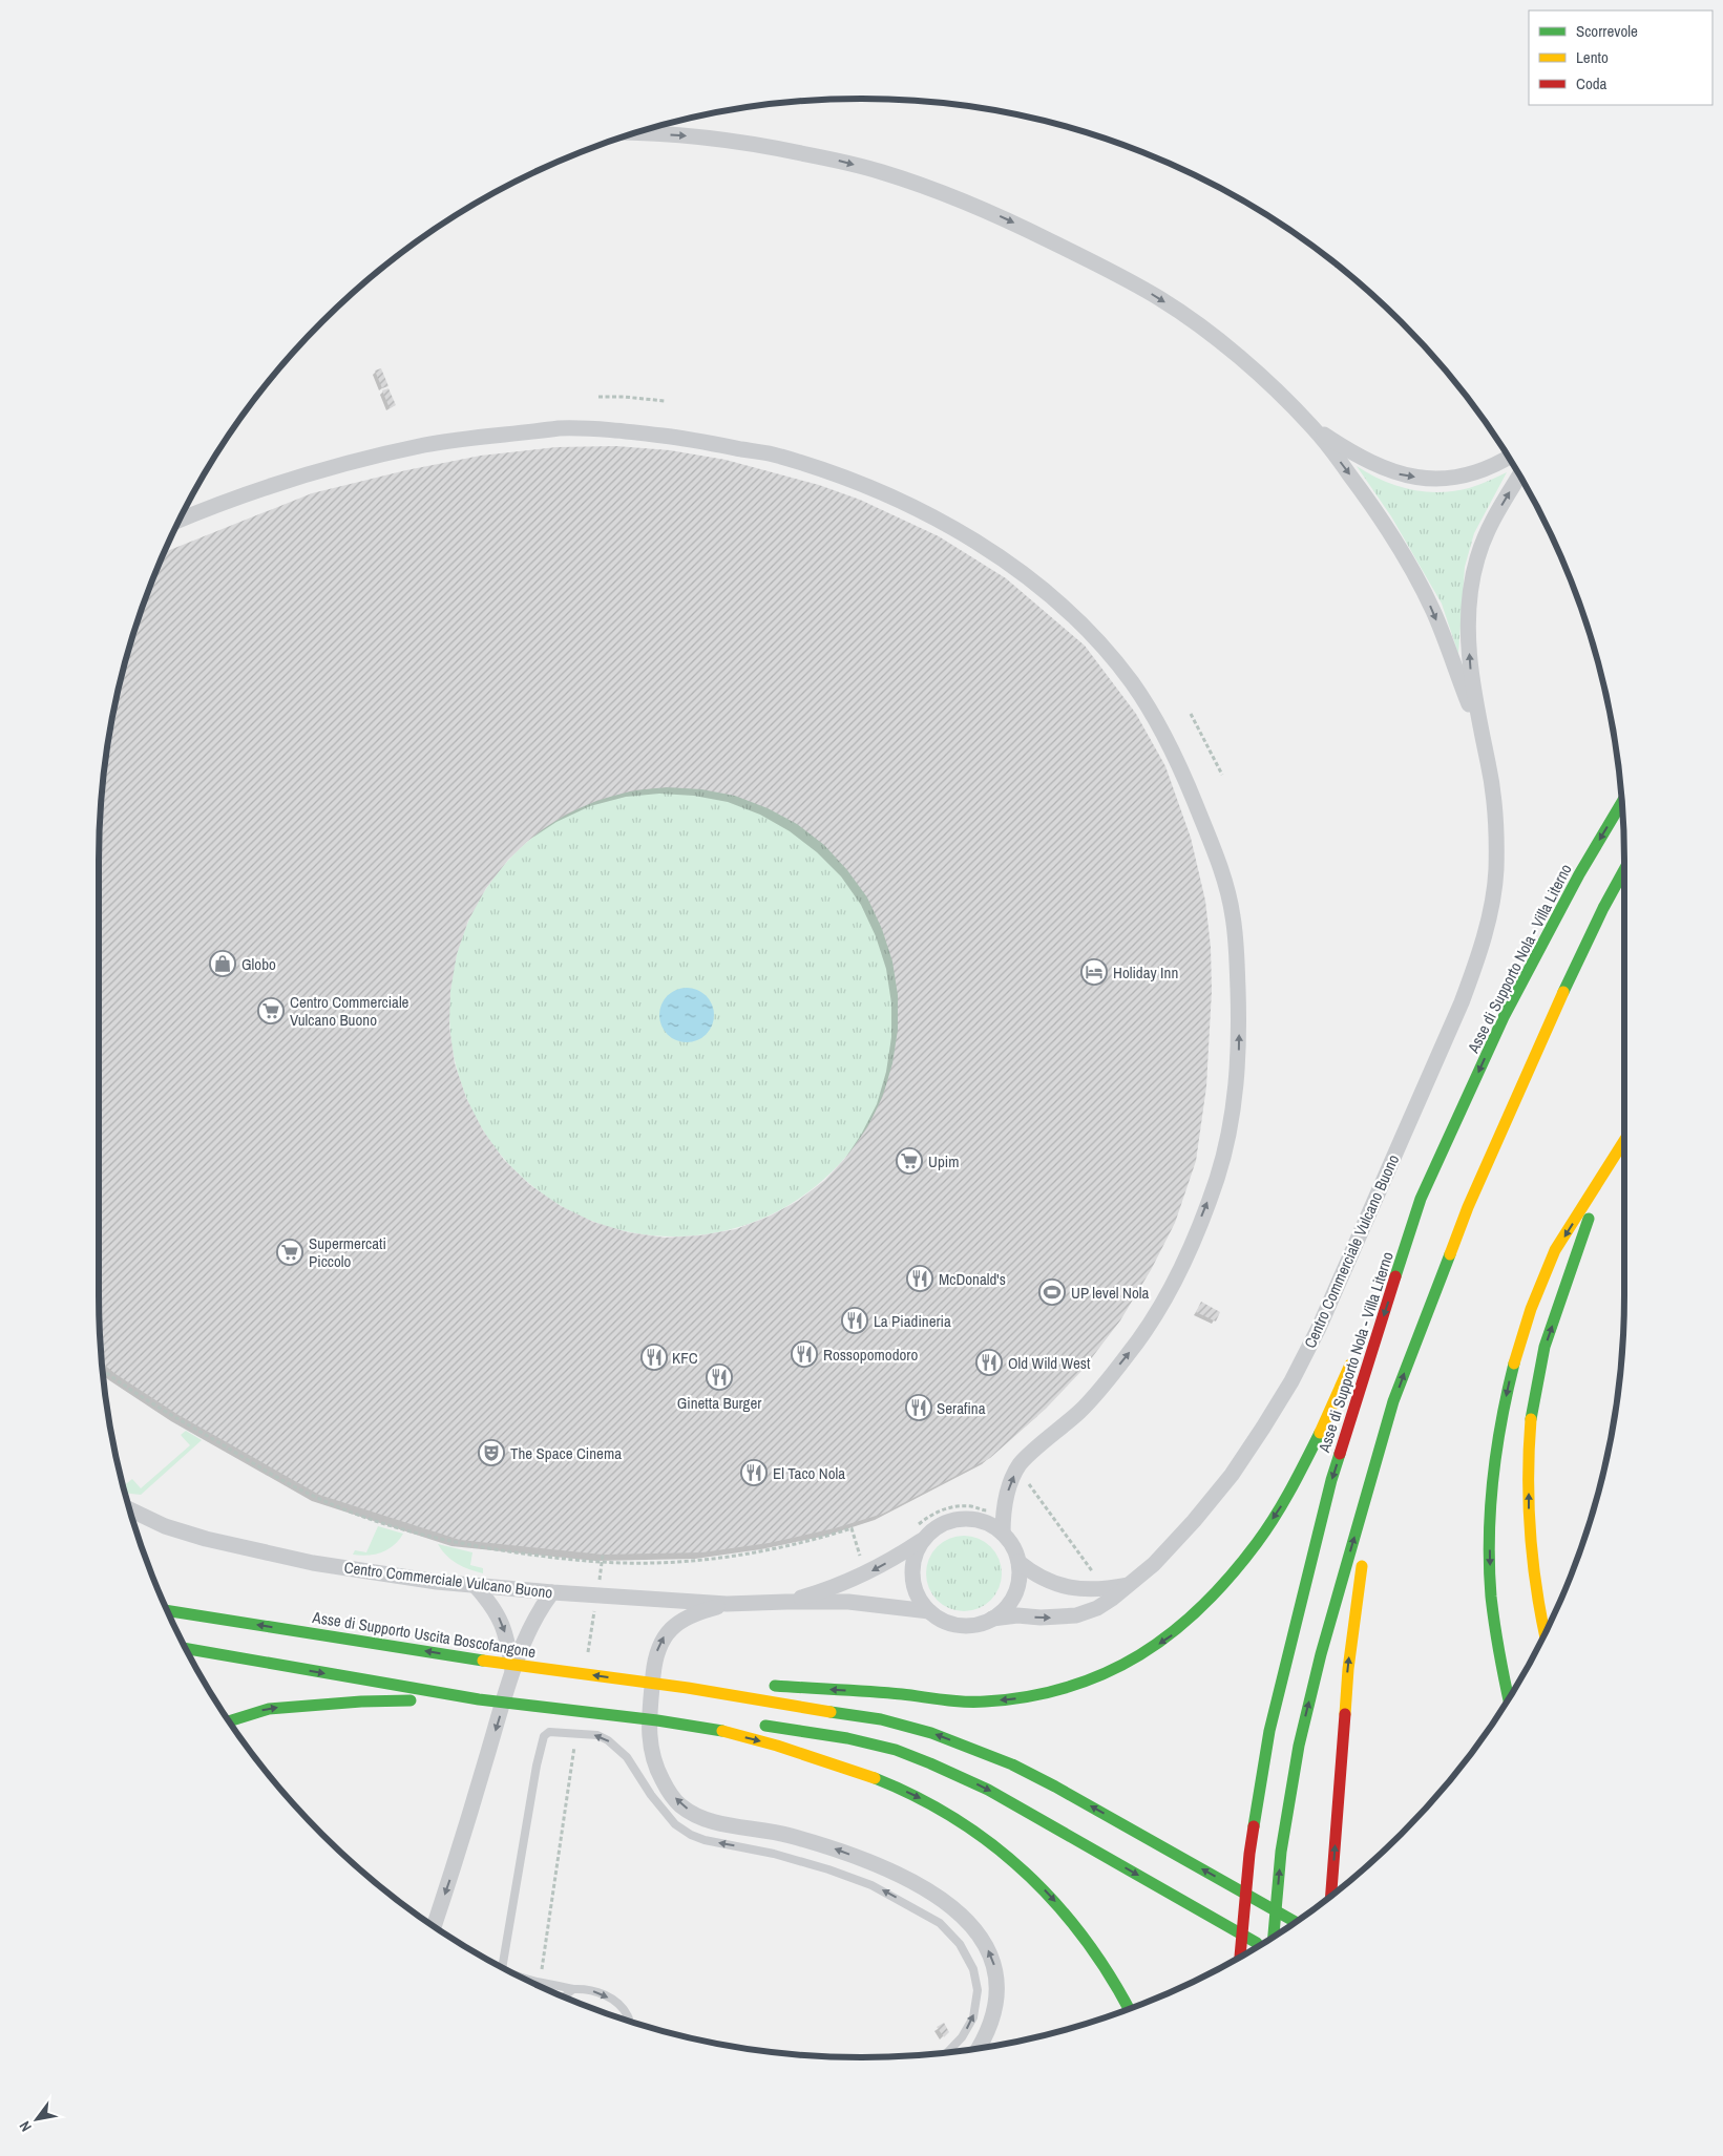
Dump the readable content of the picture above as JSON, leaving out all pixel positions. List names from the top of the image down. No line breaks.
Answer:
{"streets":{"highway":["Asse di Supporto Nola - Villa Literno","Asse di Supporto Uscita Boscofangone"],"street":["Centro Commerciale Vulcano Buono"]},"places":{"shop":["Globo"],"hotel":["Holiday Inn"],"supermarket":["Centro Commerciale Vulcano Buono","Upim","Supermercati Piccolo"],"restaurant":["McDonald's","La Piadineria","Rossopomodoro","KFC","Old Wild West","Ginetta Burger","Serafina","El Taco Nola"],"sports":["UP level Nola"],"theatre":["The Space Cinema"]},"legend":["Scorrevole","Lento","Coda"],"north":"bottom left"}
